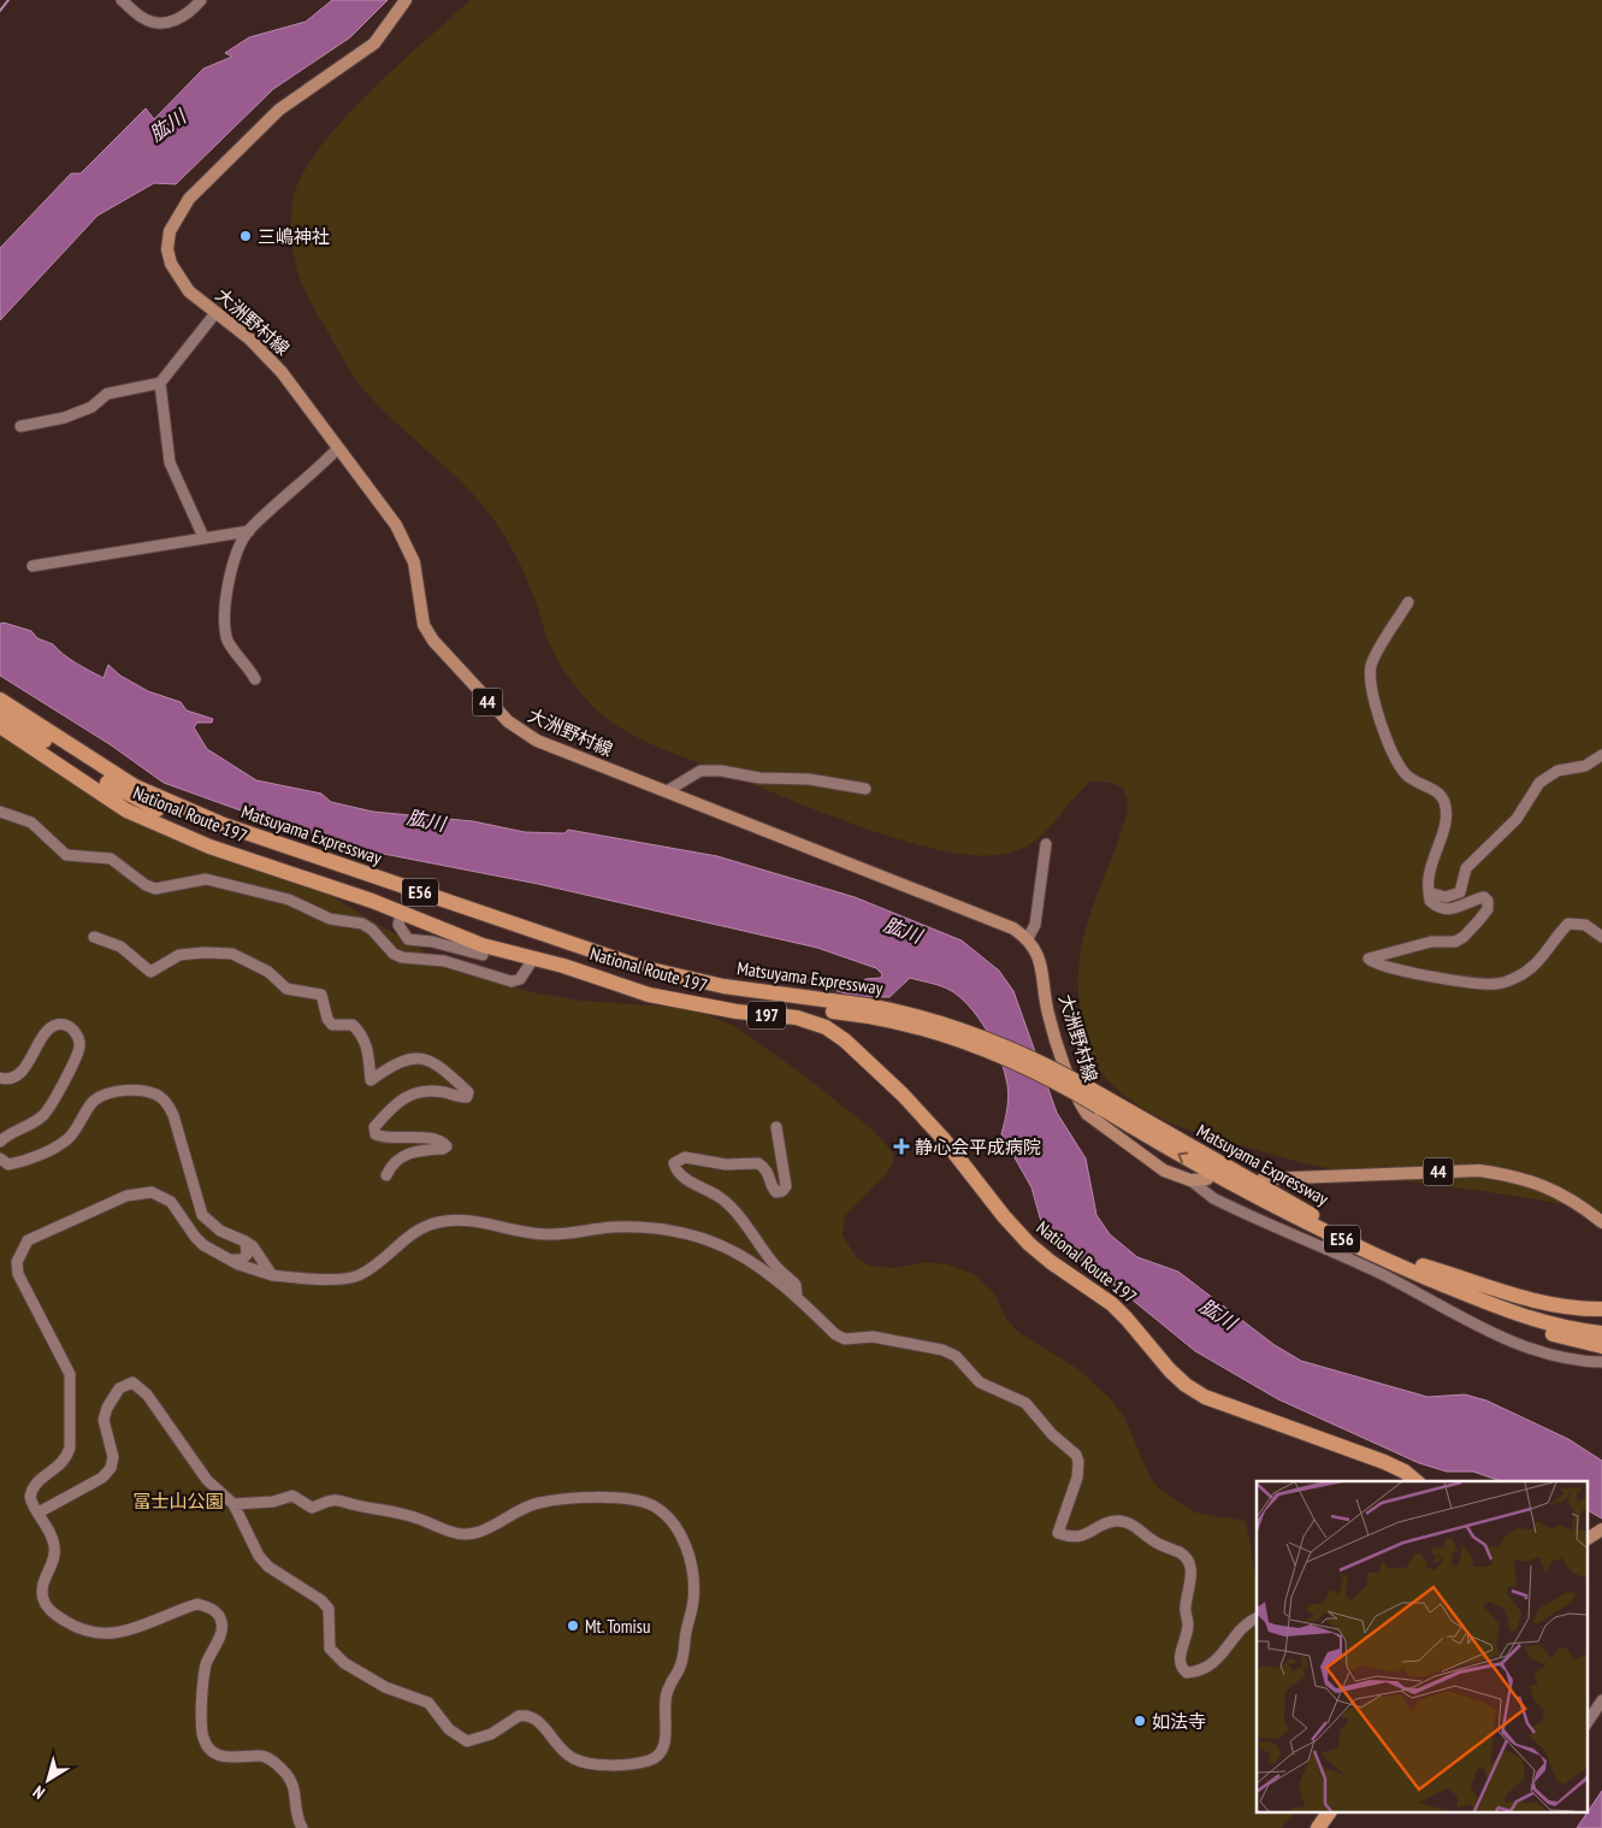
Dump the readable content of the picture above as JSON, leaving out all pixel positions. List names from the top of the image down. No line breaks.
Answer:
{"streets":{"highway":["National Route 197","Matsuyama Expressway","E56","197"],"main road":["大洲野村線","44"]},"water":["肱川"],"parks":["冨士山公園"],"places":{"other":["三嶋神社","Mt. Tomisu","如法寺"],"health":["静心会平成病院"]},"north":"bottom left"}
